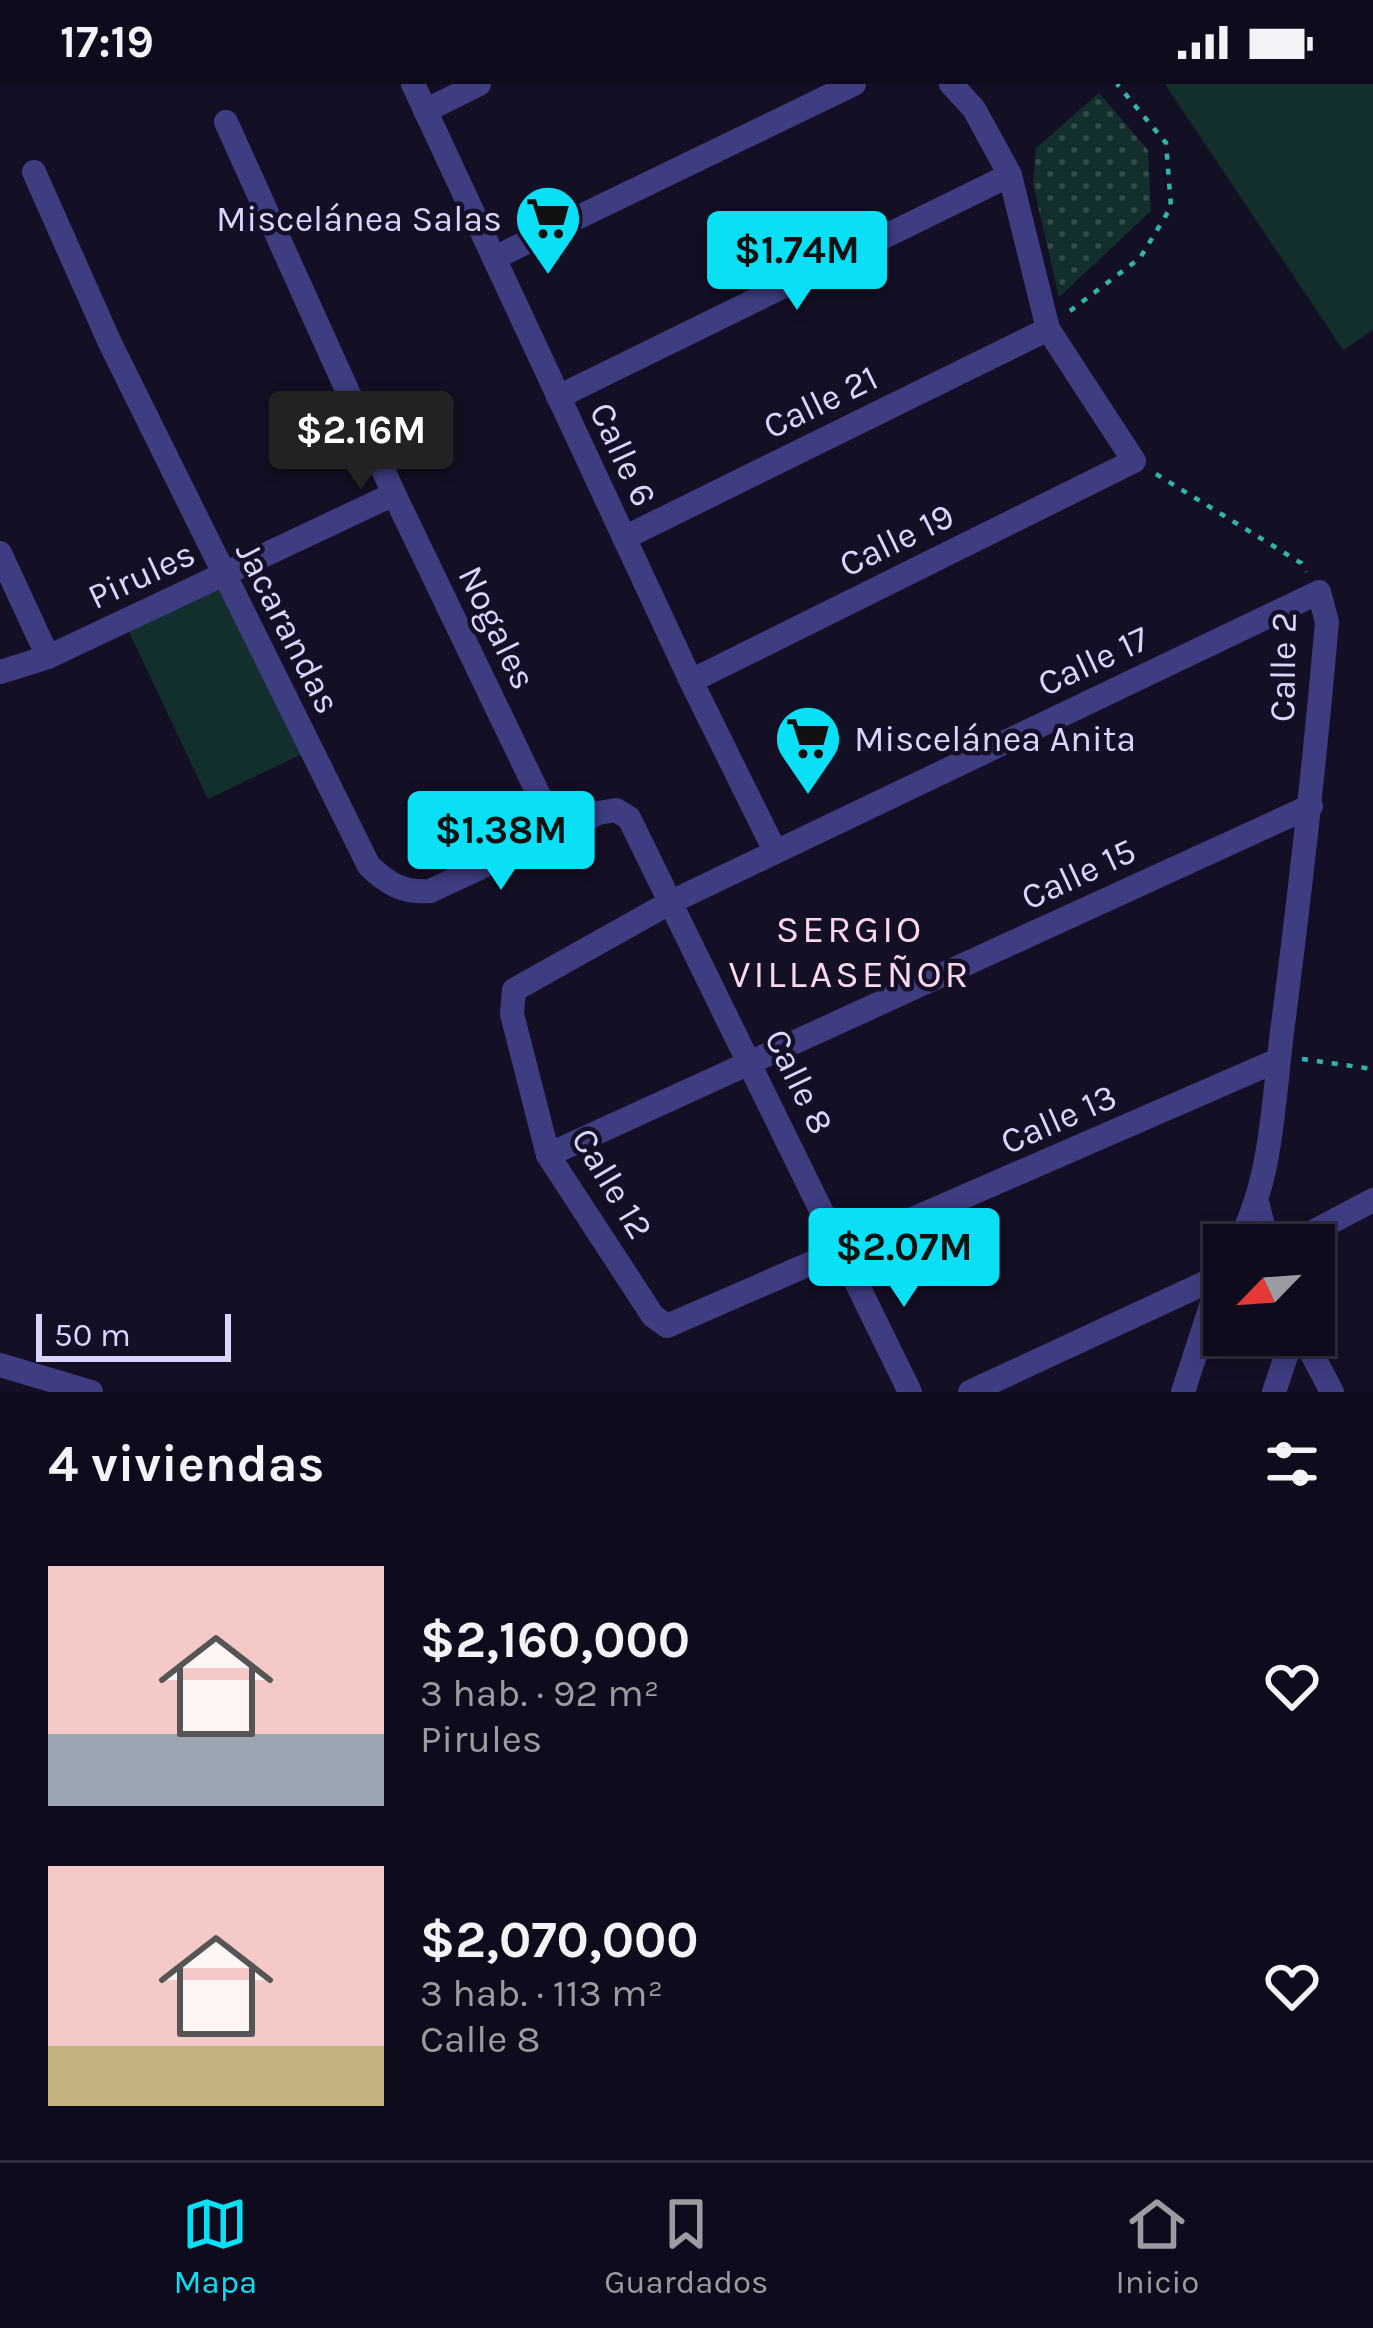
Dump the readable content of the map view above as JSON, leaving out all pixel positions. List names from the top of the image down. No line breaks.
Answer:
{"streets":{"street":["Calle 21","Calle 6","Calle 19","Pirules","Jacarandas","Nogales","Calle 17","Calle 2","Calle 15","Calle 8","Calle 13","Calle 12"]},"crossings":[["Calle 21","Calle 6"],["Calle 6","Calle 19"],["Calle 6","Calle 17"],["Calle 19","Calle 2"],["Pirules","Jacarandas"],["Pirules","Nogales"],["Jacarandas","Nogales"],["Jacarandas","Calle 8"],["Calle 17","Calle 2"],["Calle 17","Calle 8"],["Calle 17","Calle 12"],["Calle 2","Calle 15"],["Calle 2","Calle 13"],["Calle 15","Calle 8"],["Calle 15","Calle 12"],["Calle 8","Calle 13"],["Calle 13","Calle 12"]],"districts":["SERGIO VILLASEÑOR"],"places":{"supermarket":["Miscelánea Salas","Miscelánea Anita"]},"scale_bar":"50 m","north":"bottom left","page":{"status":"17:19","price":["$1.74M","$2.16M","$1.38M","$2.07M"],"scale":"50 m","heading":"4 viviendas","list":[{"name":"$2,160,000","note":"3 hab. · 92 m² · Pirules"},{"name":"$2,070,000","note":"3 hab. · 113 m² · Calle 8"}],"tabs":["Mapa","Guardados","Inicio"]}}
